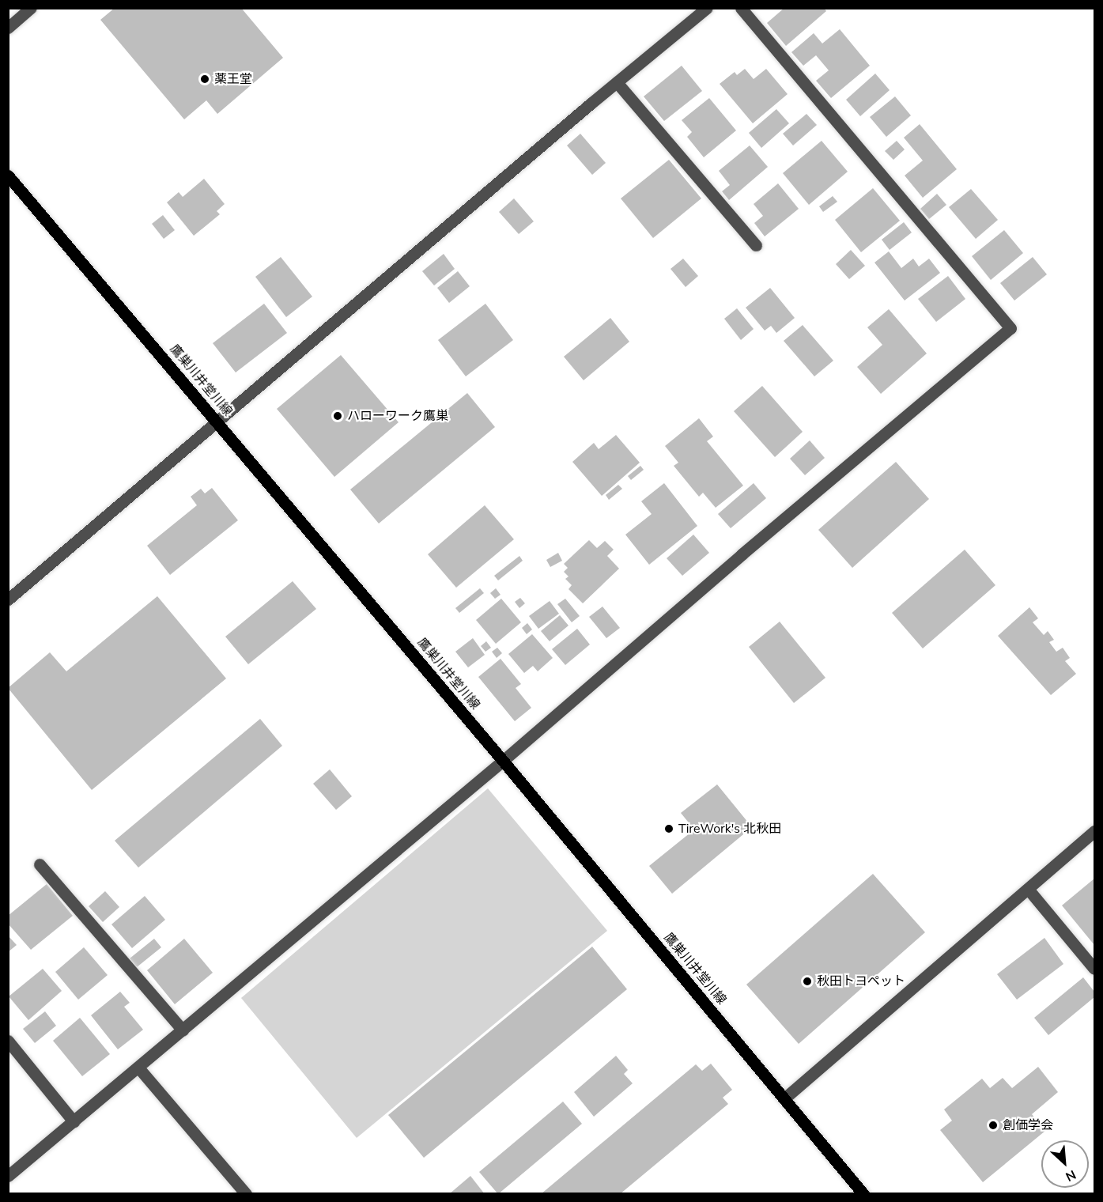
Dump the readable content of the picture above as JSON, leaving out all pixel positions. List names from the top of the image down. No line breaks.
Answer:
{"streets":{"main road":["鷹巣川井堂川線"]},"places":["薬王堂","ハローワーク鷹巣","TireWork's 北秋田","秋田トヨペット","創価学会"],"north":"bottom right"}
